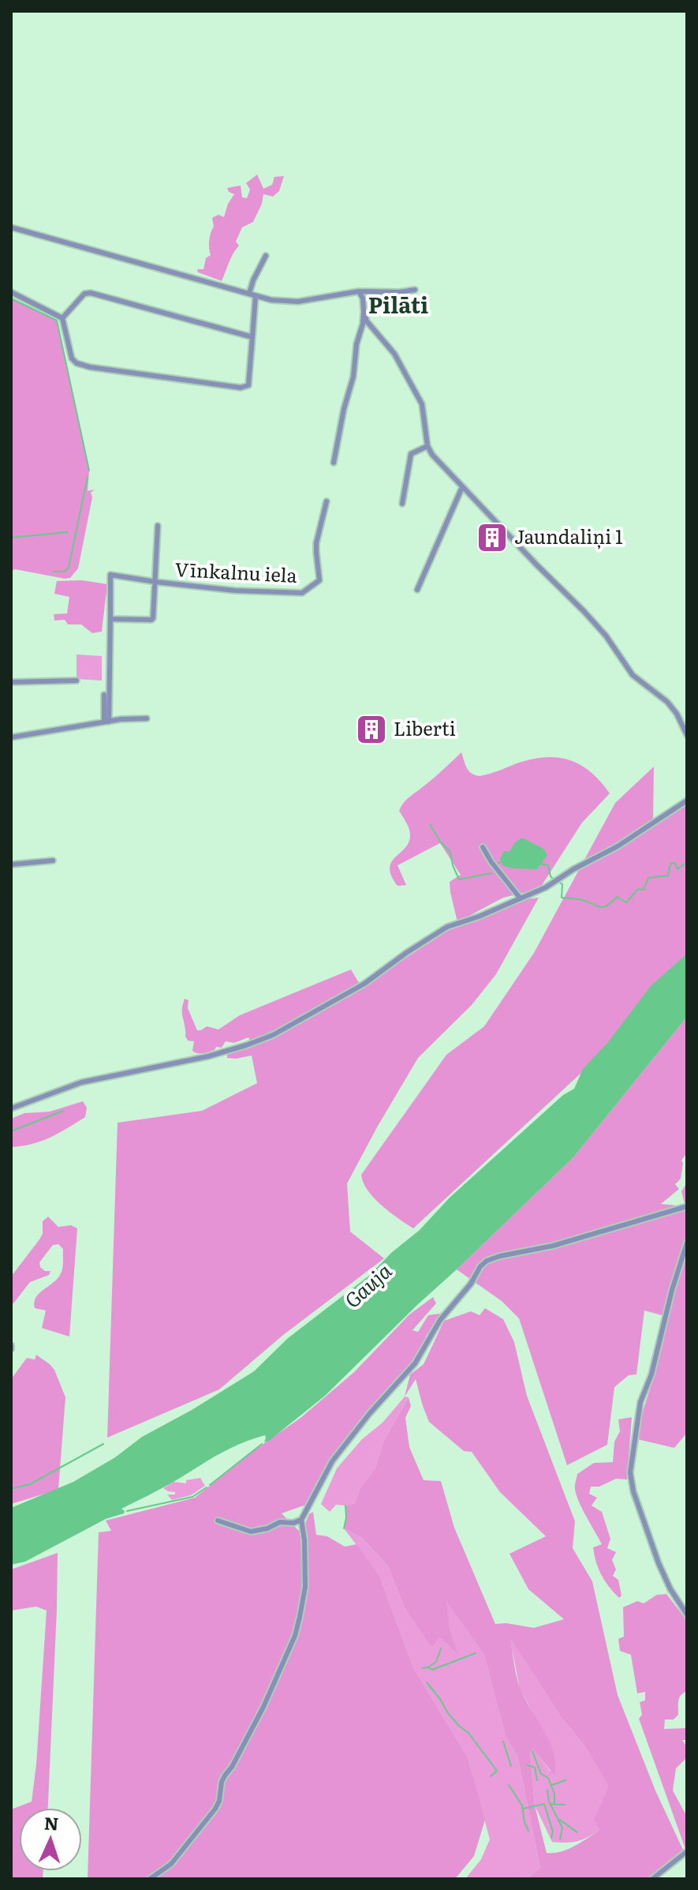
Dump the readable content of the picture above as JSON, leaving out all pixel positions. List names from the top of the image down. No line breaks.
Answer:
{"streets":{"street":["Vīnkalnu iela"]},"districts":["Pilāti"],"water":["Gauja"],"places":{"building":["Jaundaliņi 1","Liberti"]},"north":"top"}
